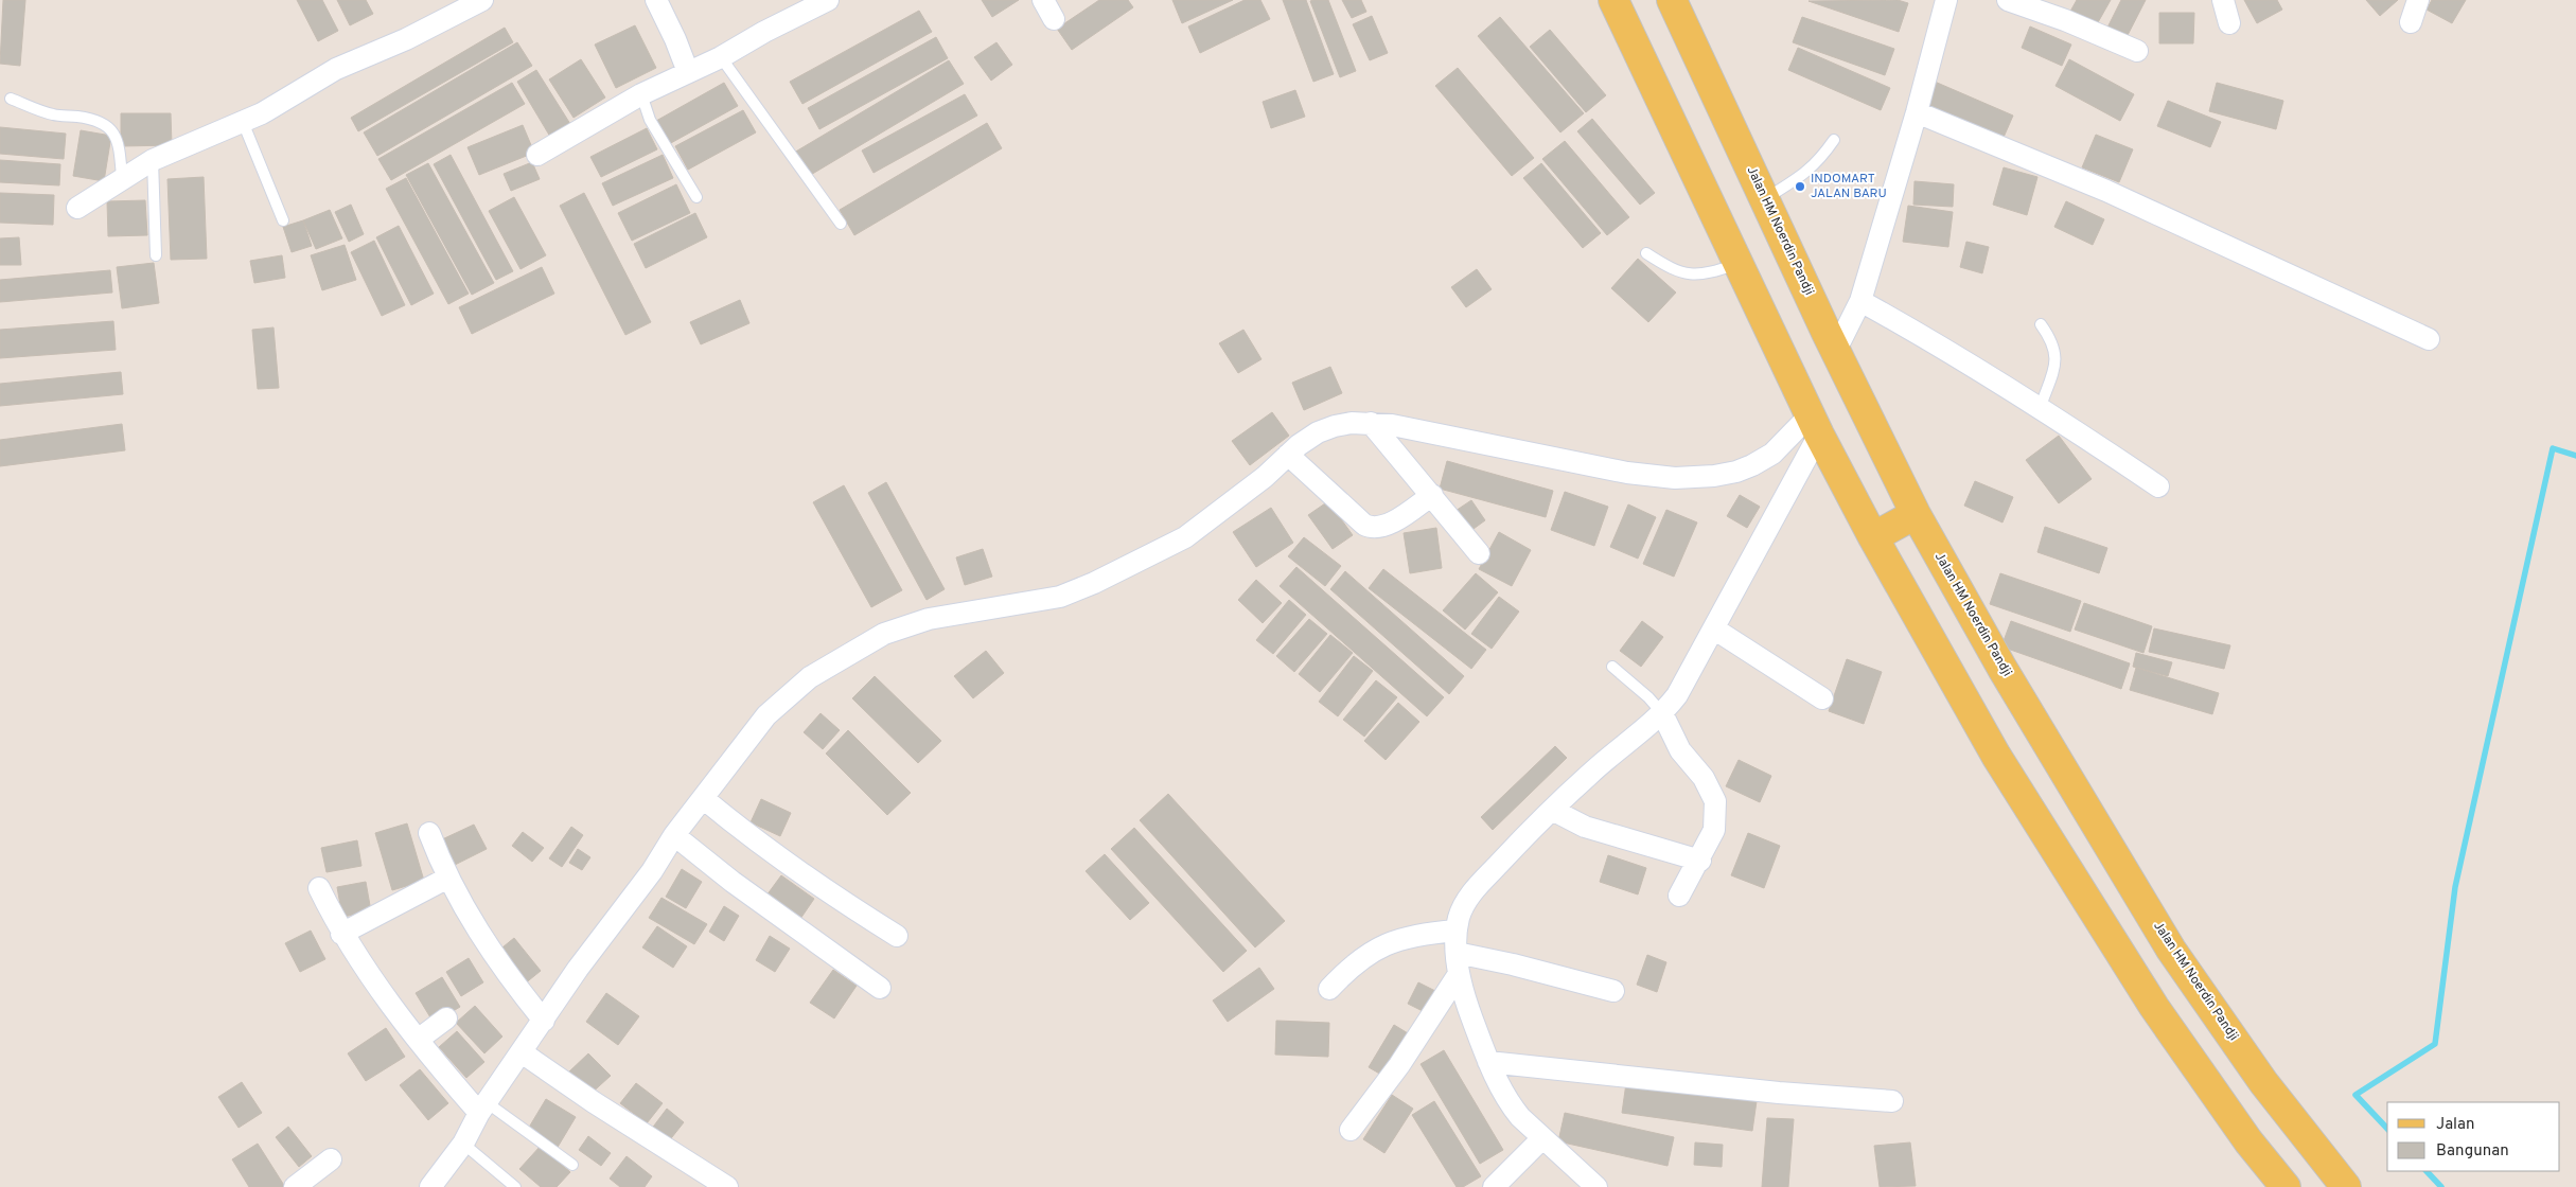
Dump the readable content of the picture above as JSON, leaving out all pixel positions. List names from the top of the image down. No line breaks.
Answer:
{"streets":{"main road":["Jalan HM Noerdin Pandji"]},"places":["INDOMART JALAN BARU"],"legend":["Jalan","Bangunan"]}
